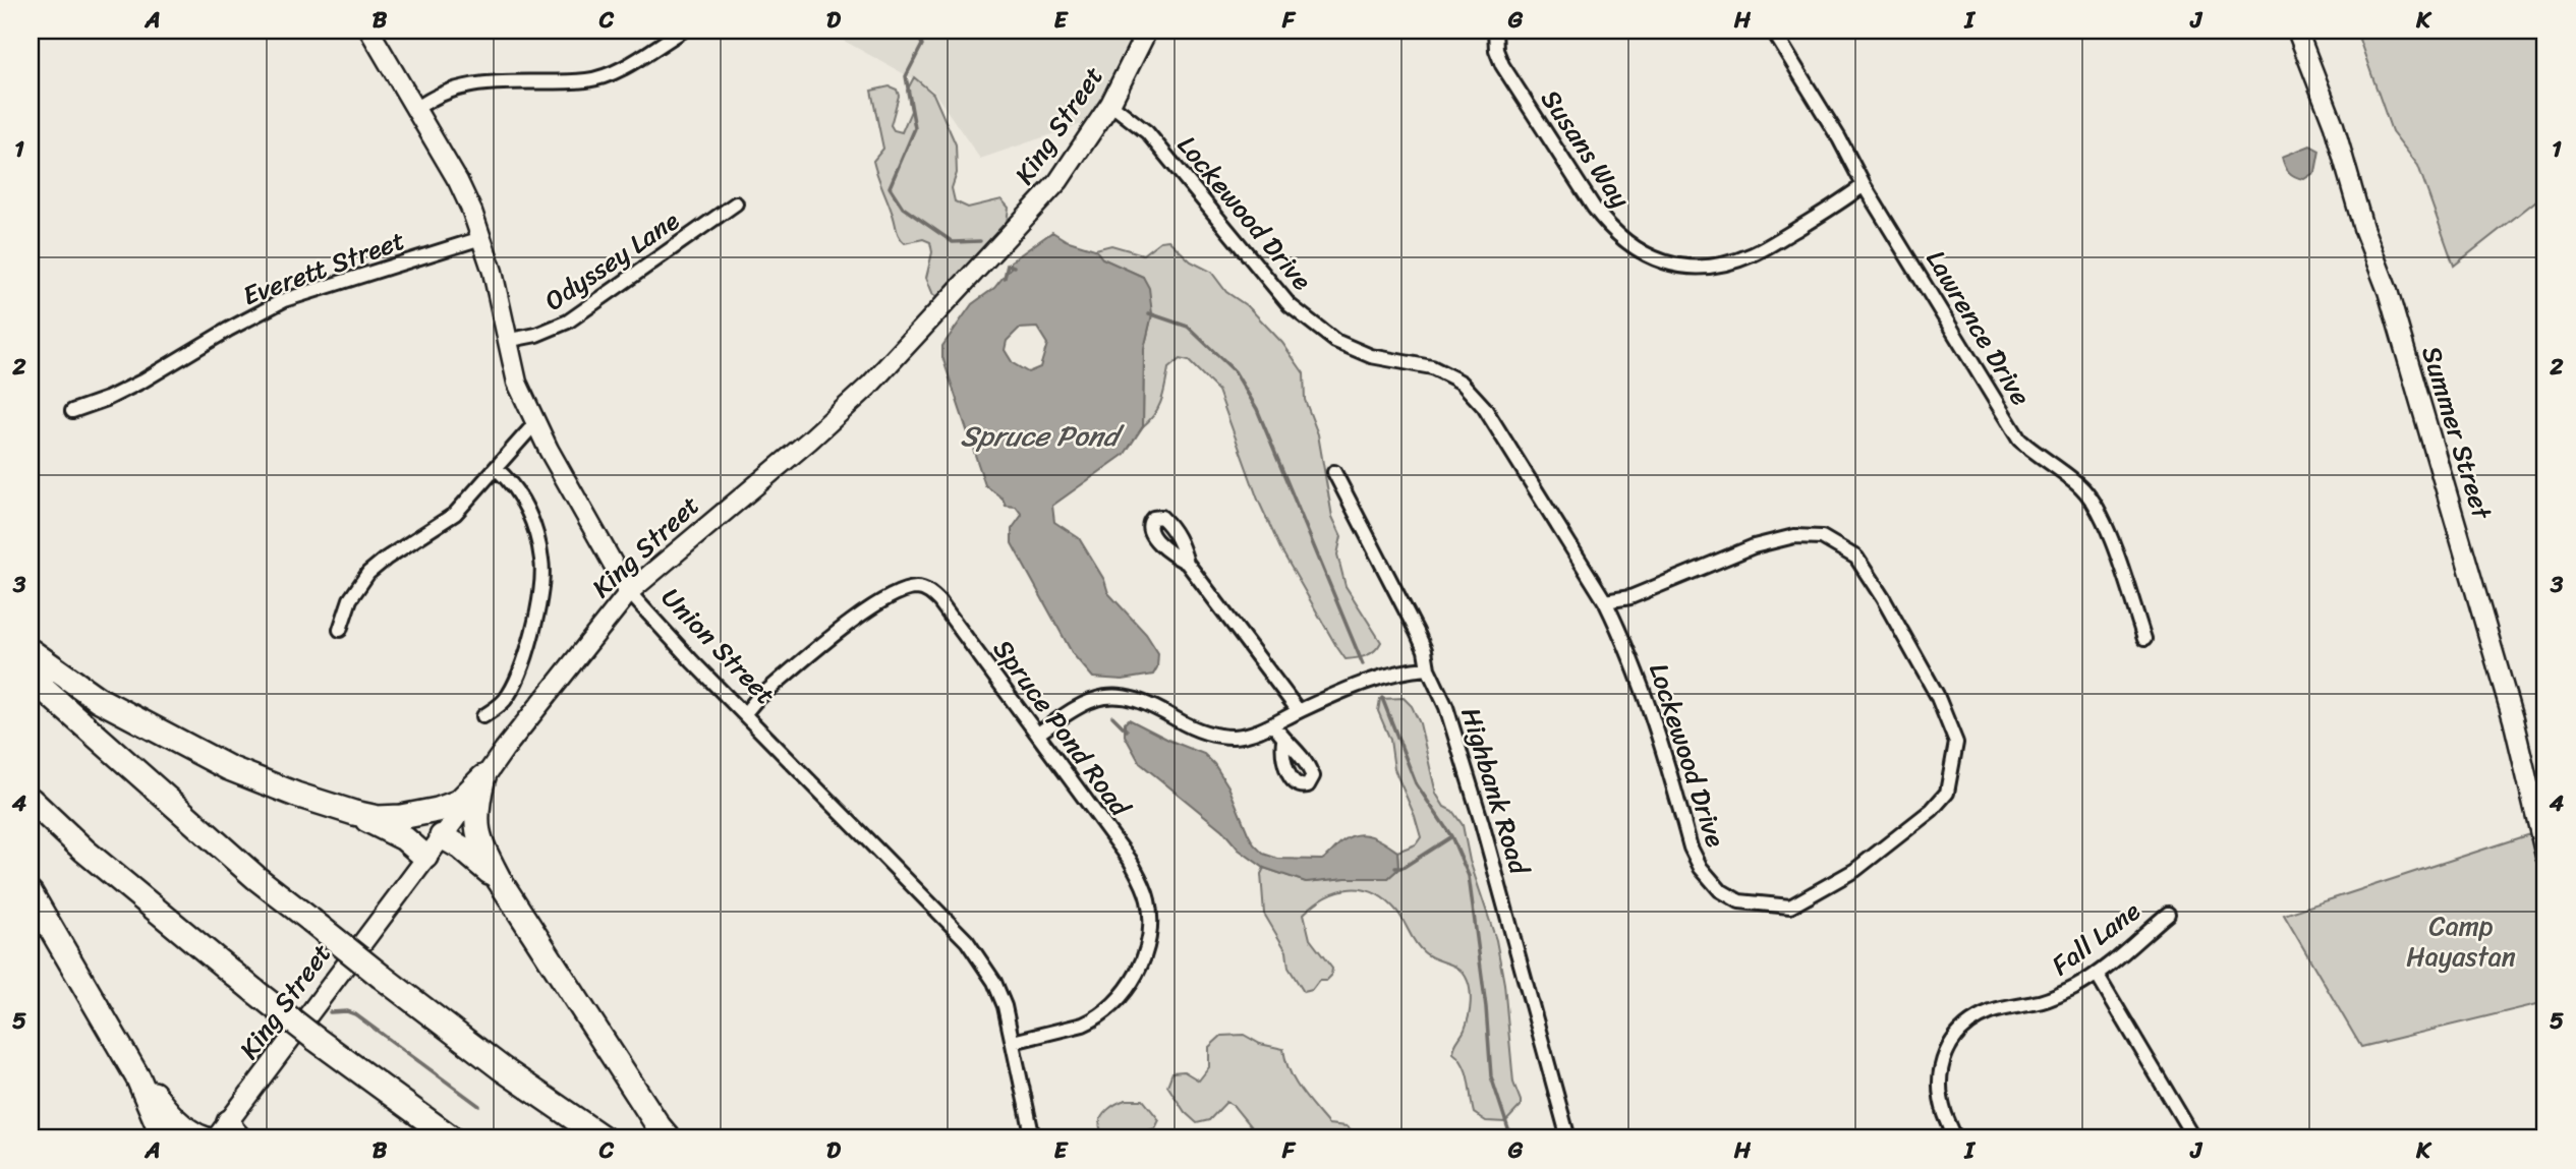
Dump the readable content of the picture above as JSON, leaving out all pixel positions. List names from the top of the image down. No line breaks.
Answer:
{"streets":{"main road":["King Street","Summer Street","Union Street"],"street":["Susans Way","Lockewood Drive","Odyssey Lane","Everett Street","Lawrence Drive","Spruce Pond Road","Highbank Road","Fall Lane"]},"crossings":[["King Street","Lockewood Drive"],["King Street","Union Street"],["Susans Way","Lawrence Drive"],["Odyssey Lane","Union Street"],["Everett Street","Union Street"],["Union Street","Spruce Pond Road"]],"water":["Spruce Pond"],"parks":["Camp Hayastan"],"grid":{"columns":["A","B","C","D","E","F","G","H","I","J","K"],"rows":["1","2","3","4","5"]}}
